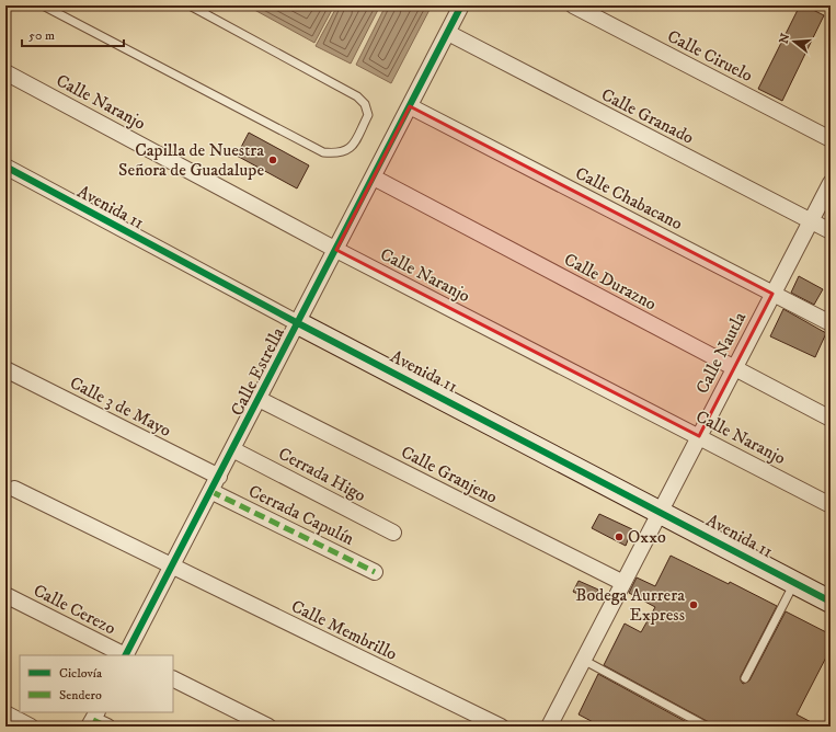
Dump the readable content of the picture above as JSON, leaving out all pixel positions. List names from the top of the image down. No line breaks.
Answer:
{"streets":{"street":["Calle Ciruelo","Calle Naranjo","Calle Granado","Calle Chabacano","Avenida 11","Calle Durazno","Calle Nautla","Calle Estrella","Calle 3 de Mayo","Cerrada Higo","Calle Granjeno","Cerrada Capulín","Calle Cerezo","Calle Membrillo"]},"crossings":[["Calle Naranjo","Calle Nautla"],["Calle Naranjo","Calle Estrella"],["Calle Granado","Calle Nautla"],["Calle Granado","Calle Estrella"],["Calle Chabacano","Calle Nautla"],["Calle Chabacano","Calle Estrella"],["Avenida 11","Calle Nautla"],["Avenida 11","Calle Estrella"],["Calle Durazno","Calle Nautla"],["Calle Durazno","Calle Estrella"],["Calle Nautla","Calle Granjeno"],["Calle Estrella","Calle 3 de Mayo"],["Calle Estrella","Cerrada Higo"],["Calle Estrella","Calle Granjeno"],["Calle Estrella","Cerrada Capulín"],["Calle Estrella","Calle Membrillo"]],"places":["Capilla de Nuestra Señora de Guadalupe","Oxxo","Bodega Aurrera Express"],"legend":["Ciclovía","Sendero"],"scale_bar":"50 m","north":"left"}
